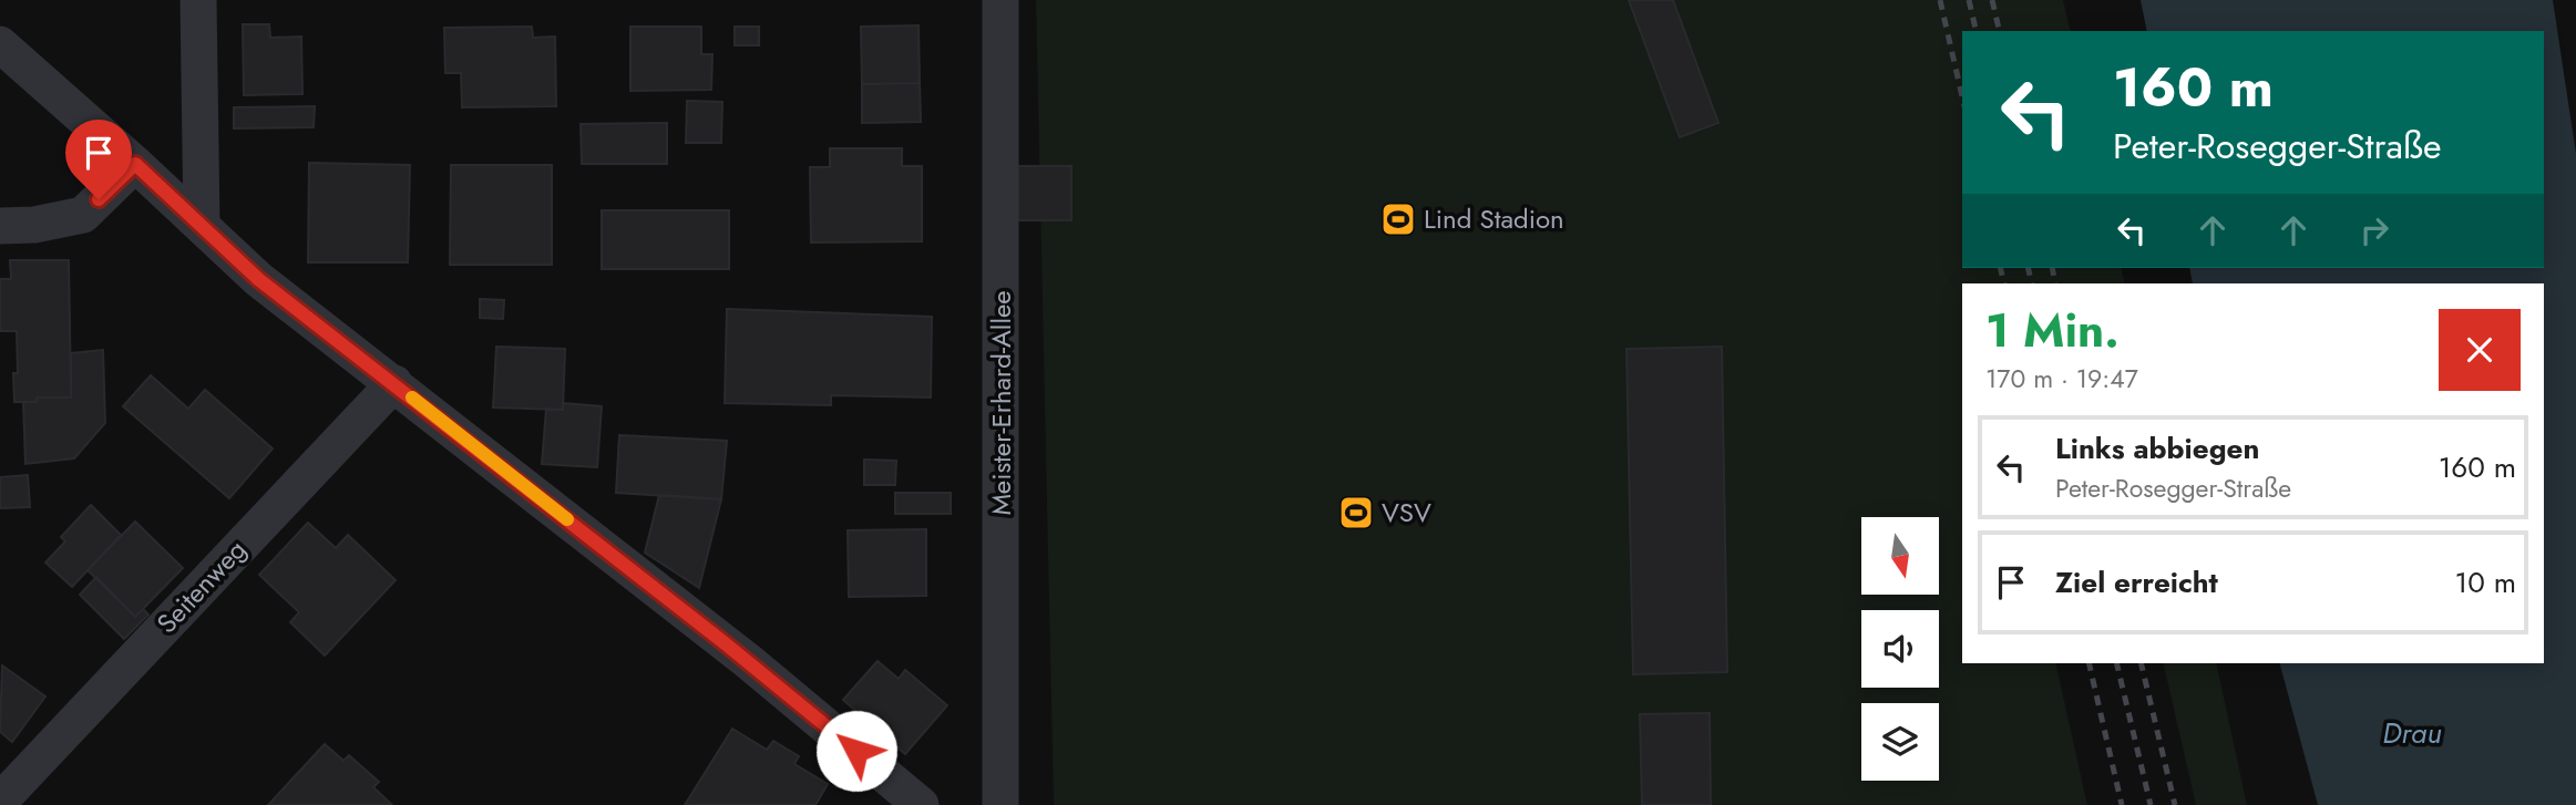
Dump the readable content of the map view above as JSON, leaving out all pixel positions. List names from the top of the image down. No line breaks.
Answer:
{"streets":{"street":["Meister-Erhard-Allee","Seitenweg"]},"water":["Drau"],"places":{"sports":["Lind Stadion","VSV"]},"north":"bottom","page":{"turn":["160 m","Peter-Rosegger-Straße"],"heading":["1 Min.","170 m · 19:47"],"list":[{"name":"Links abbiegen","note":"Peter-Rosegger-Straße","value":"160 m"},{"name":"Ziel erreicht","value":"10 m"}]}}
